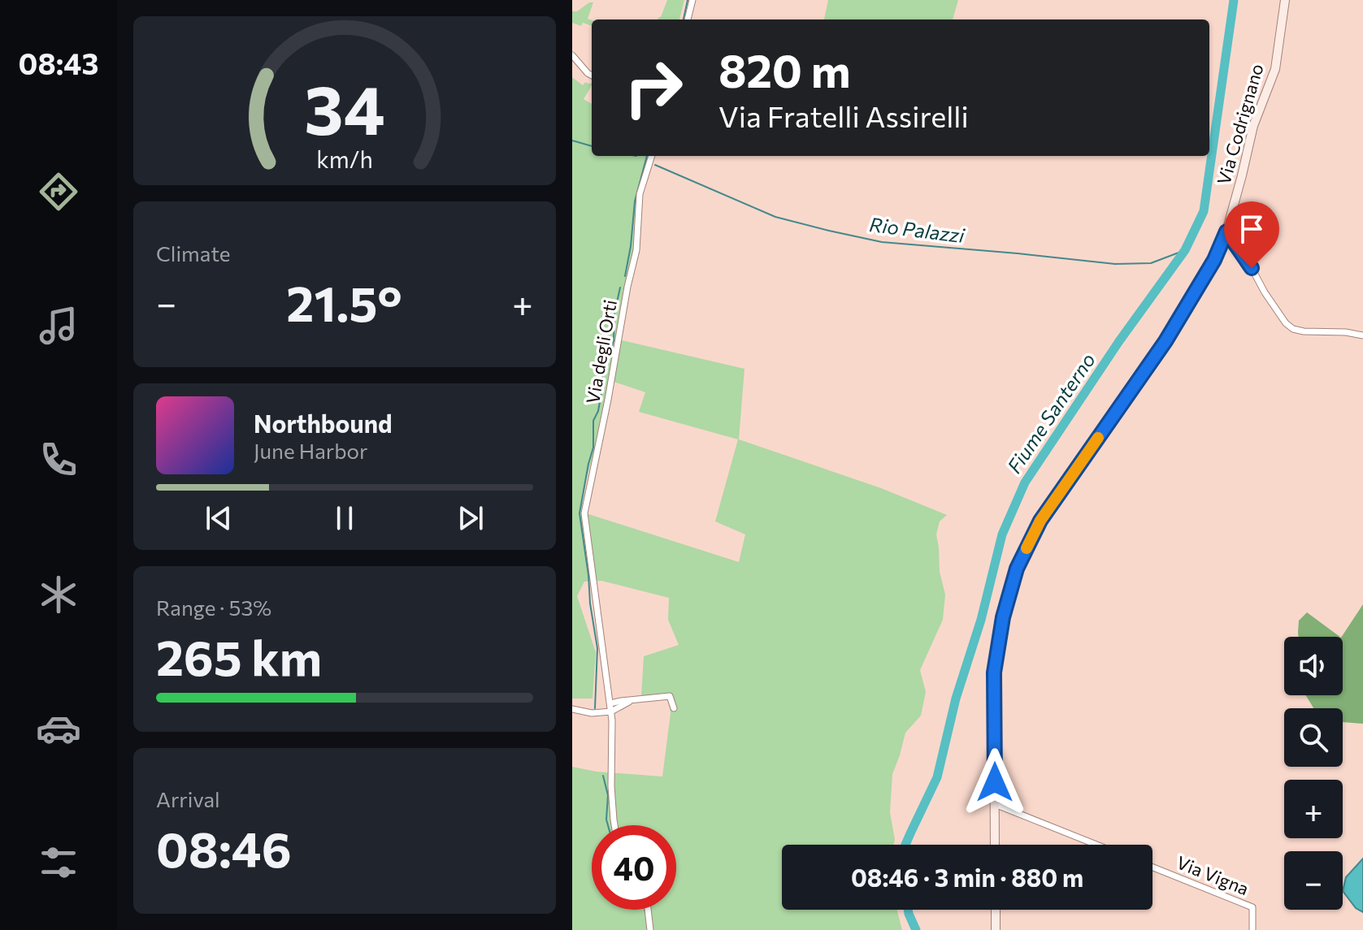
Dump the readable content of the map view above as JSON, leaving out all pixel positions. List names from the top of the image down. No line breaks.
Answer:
{"streets":{"street":["Via Codrignano","Via degli Orti","Via Vigna"]},"water":["Rio Palazzi","Fiume Santerno"],"page":{"tabs":"08:43","turn":["820 m","Via Fratelli Assirelli"],"tile":["Climate",["Range · 53%","265 km"],["Arrival","08:46"]],"heat":["−","21.5°","+"],"song":["Northbound","June Harbor"],"map_buttons":["+","−"],"limit":"40","trip":"08:46 · 3 min · 880 m","gauge":["34","km/h"]}}
